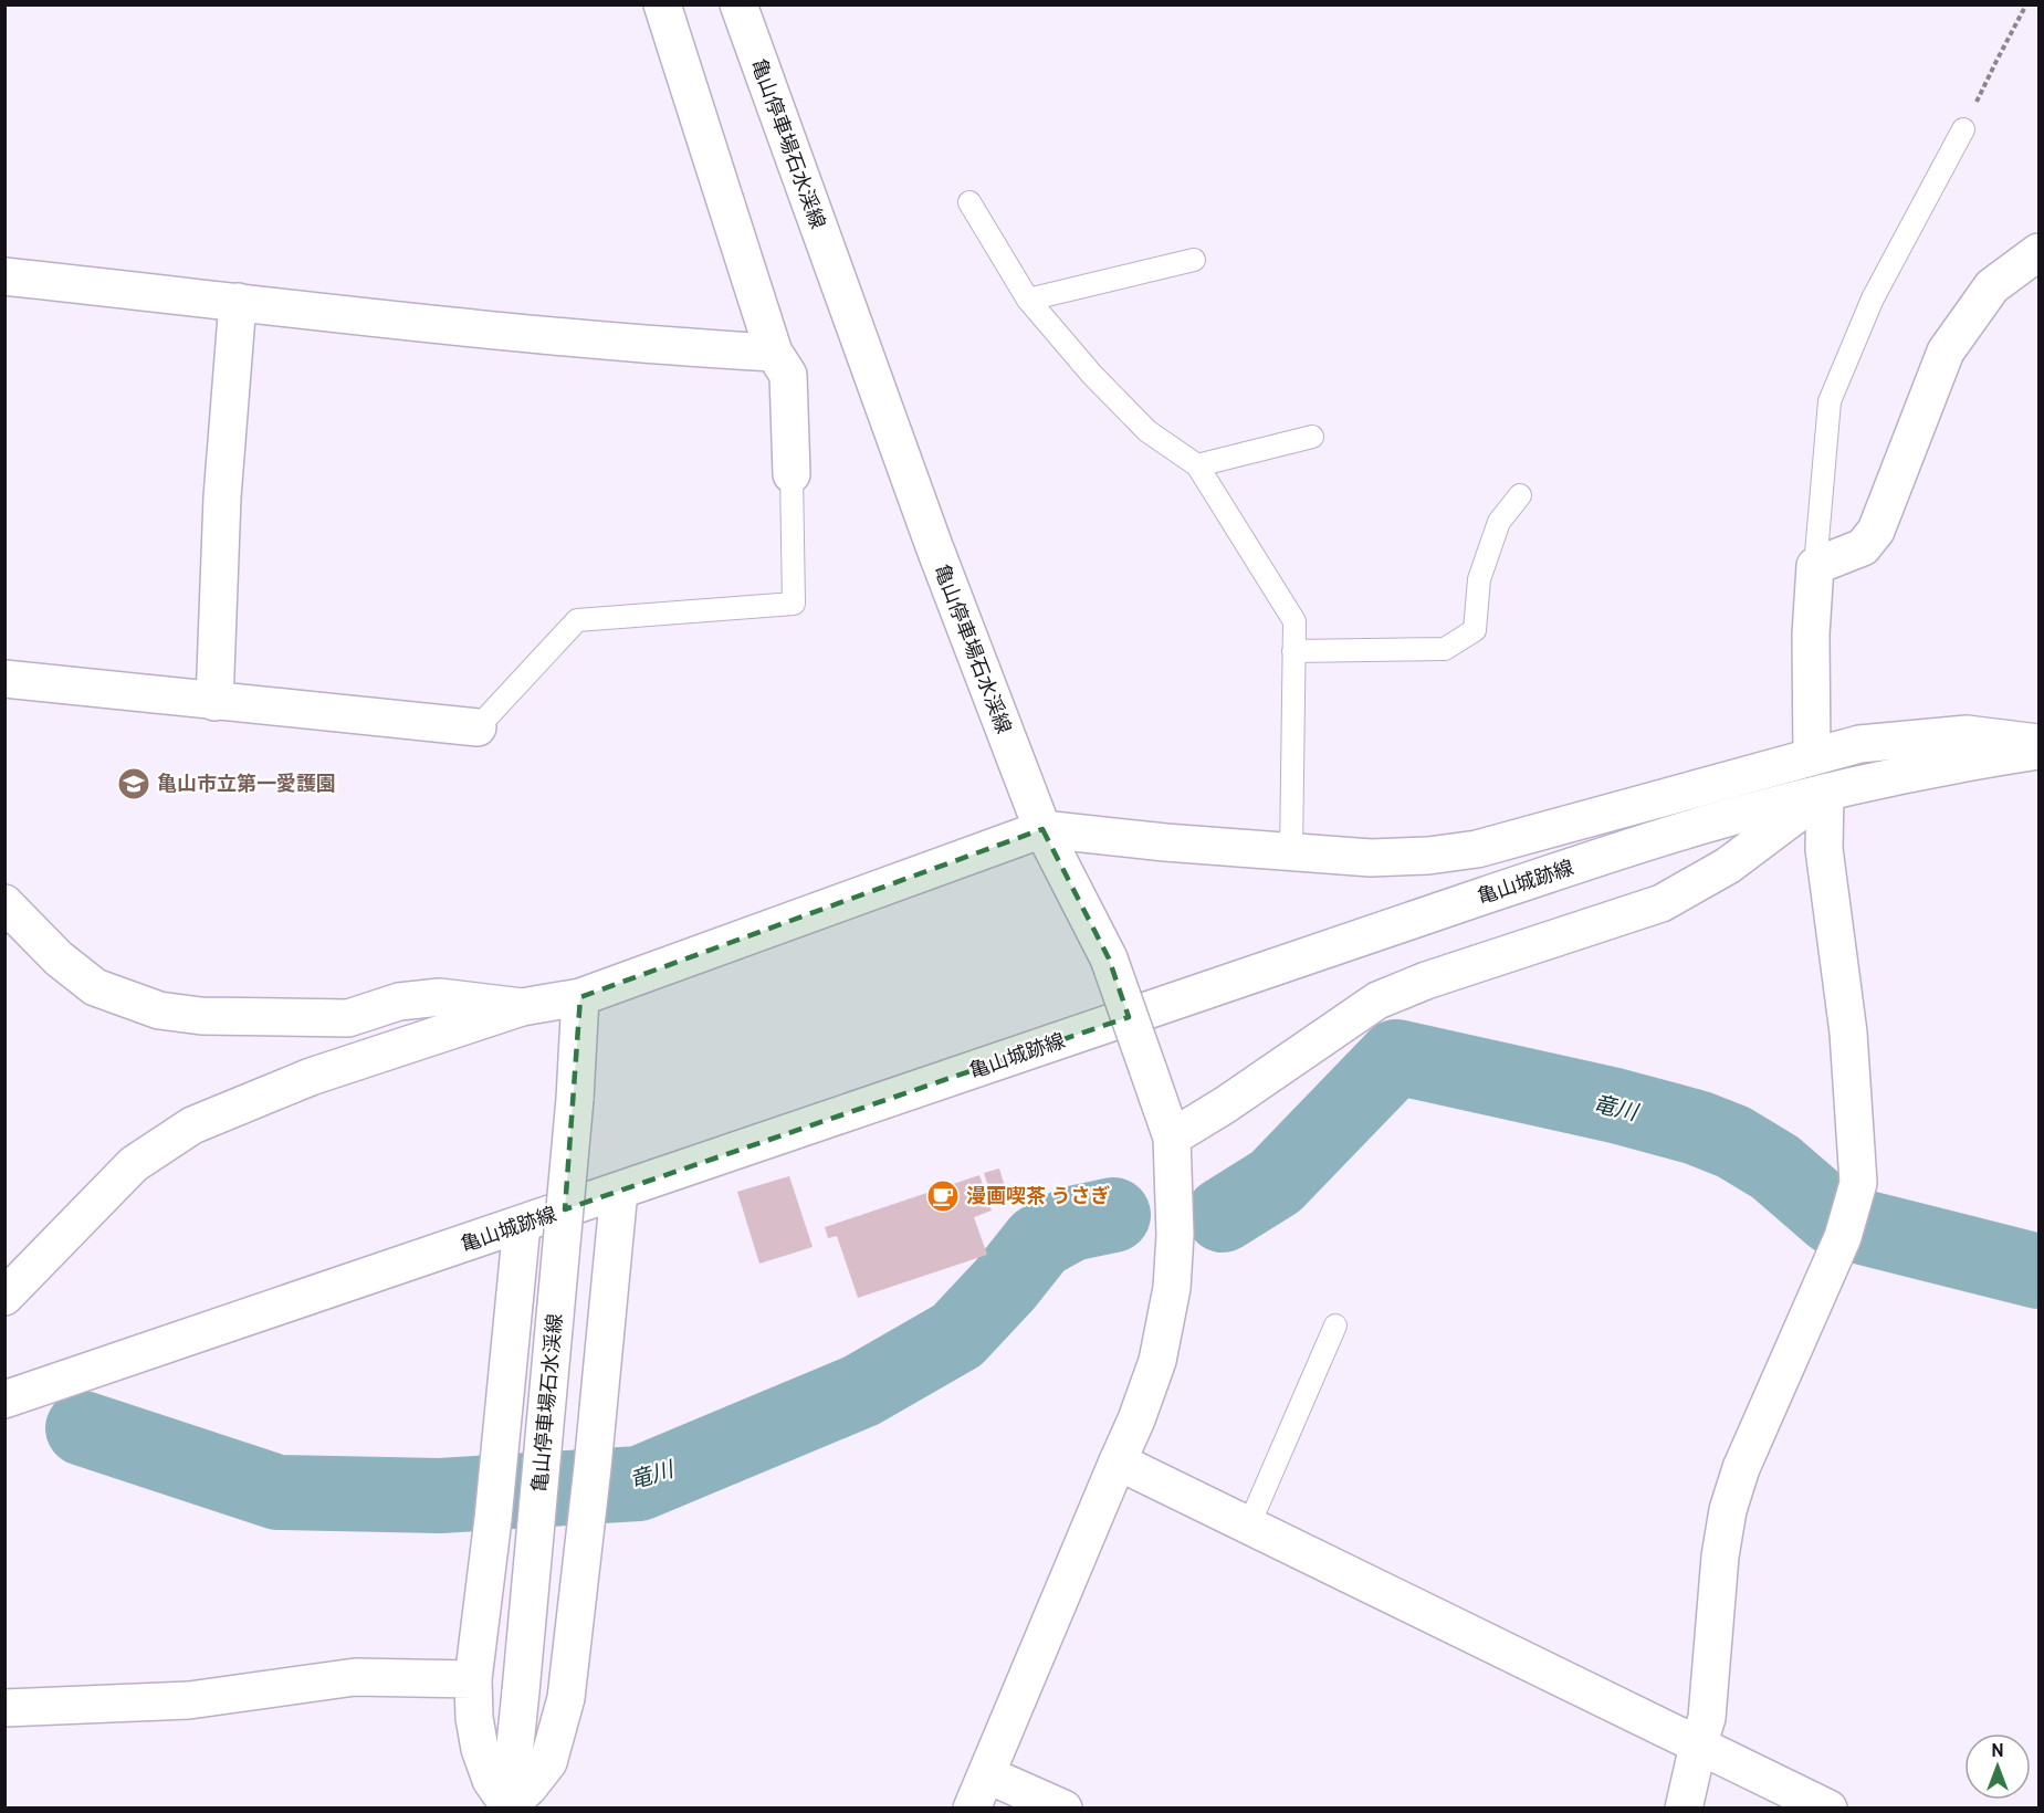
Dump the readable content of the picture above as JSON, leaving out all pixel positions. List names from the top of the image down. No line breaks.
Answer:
{"streets":{"street":["亀山停車場石水渓線","亀山城跡線"]},"water":["竜川"],"places":{"school or university":["亀山市立第一愛護園"],"cafe":["漫画喫茶 うさぎ"]},"north":"top"}
